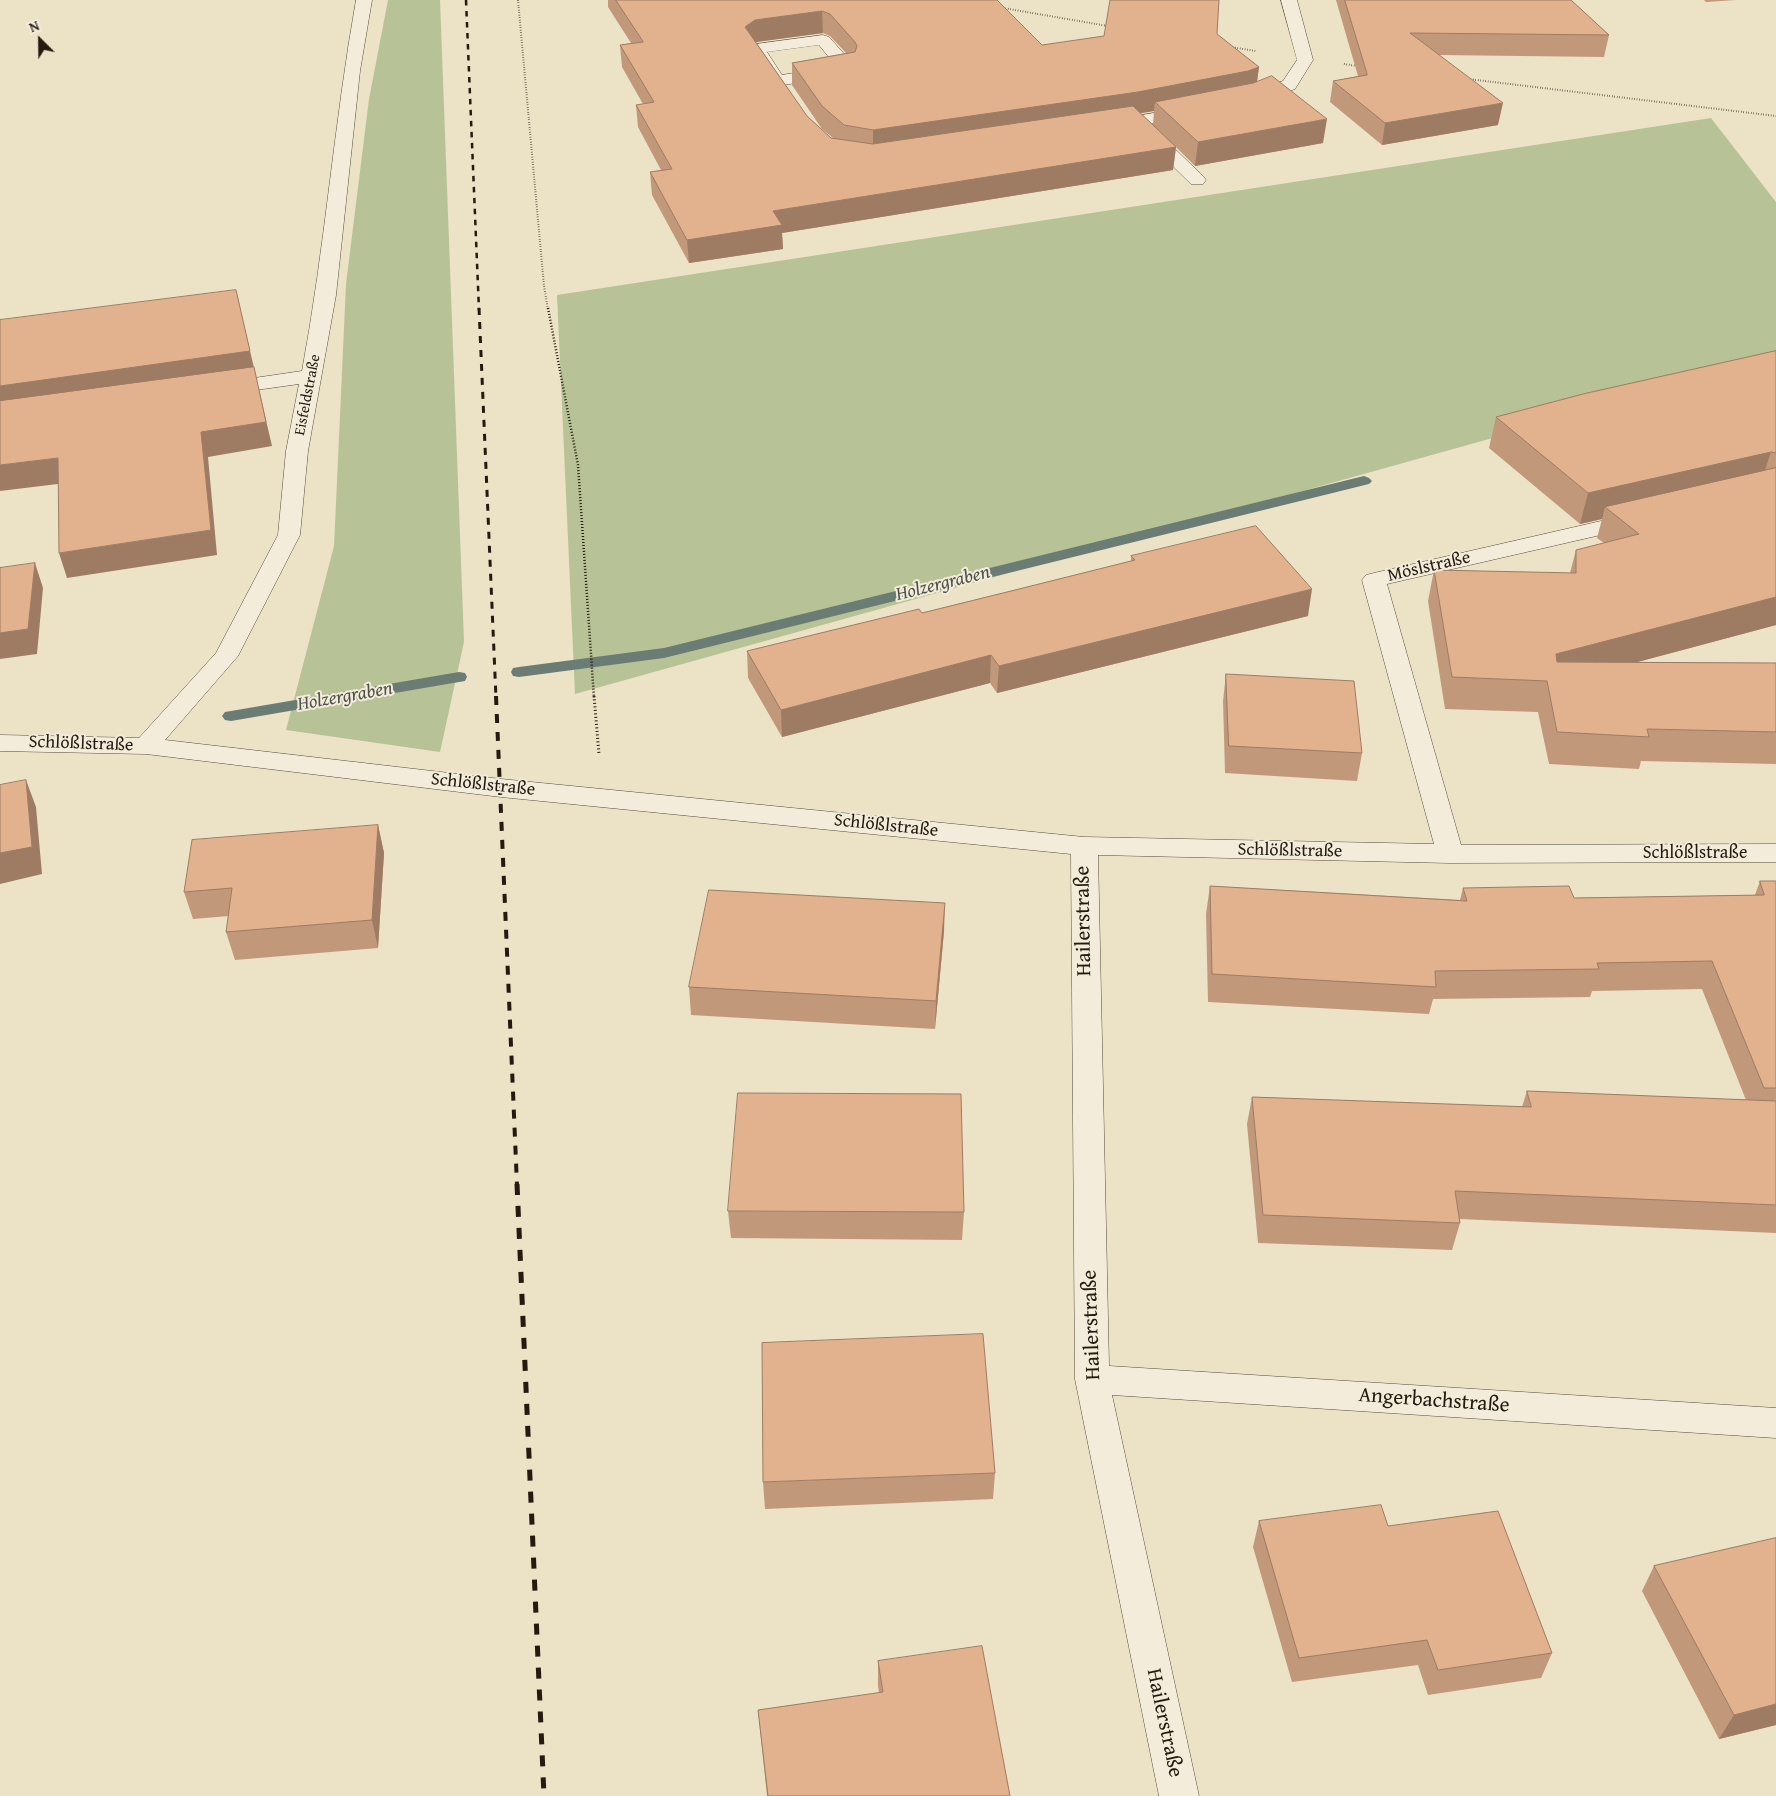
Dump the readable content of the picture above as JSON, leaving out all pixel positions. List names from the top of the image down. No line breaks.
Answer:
{"streets":{"street":["Eisfeldstraße","Möslstraße","Schlößlstraße","Hailerstraße","Angerbachstraße"]},"crossings":[["Eisfeldstraße","Schlößlstraße"],["Möslstraße","Schlößlstraße"],["Schlößlstraße","Hailerstraße"],["Hailerstraße","Angerbachstraße"]],"water":["Holzergraben"],"north":"top left"}
